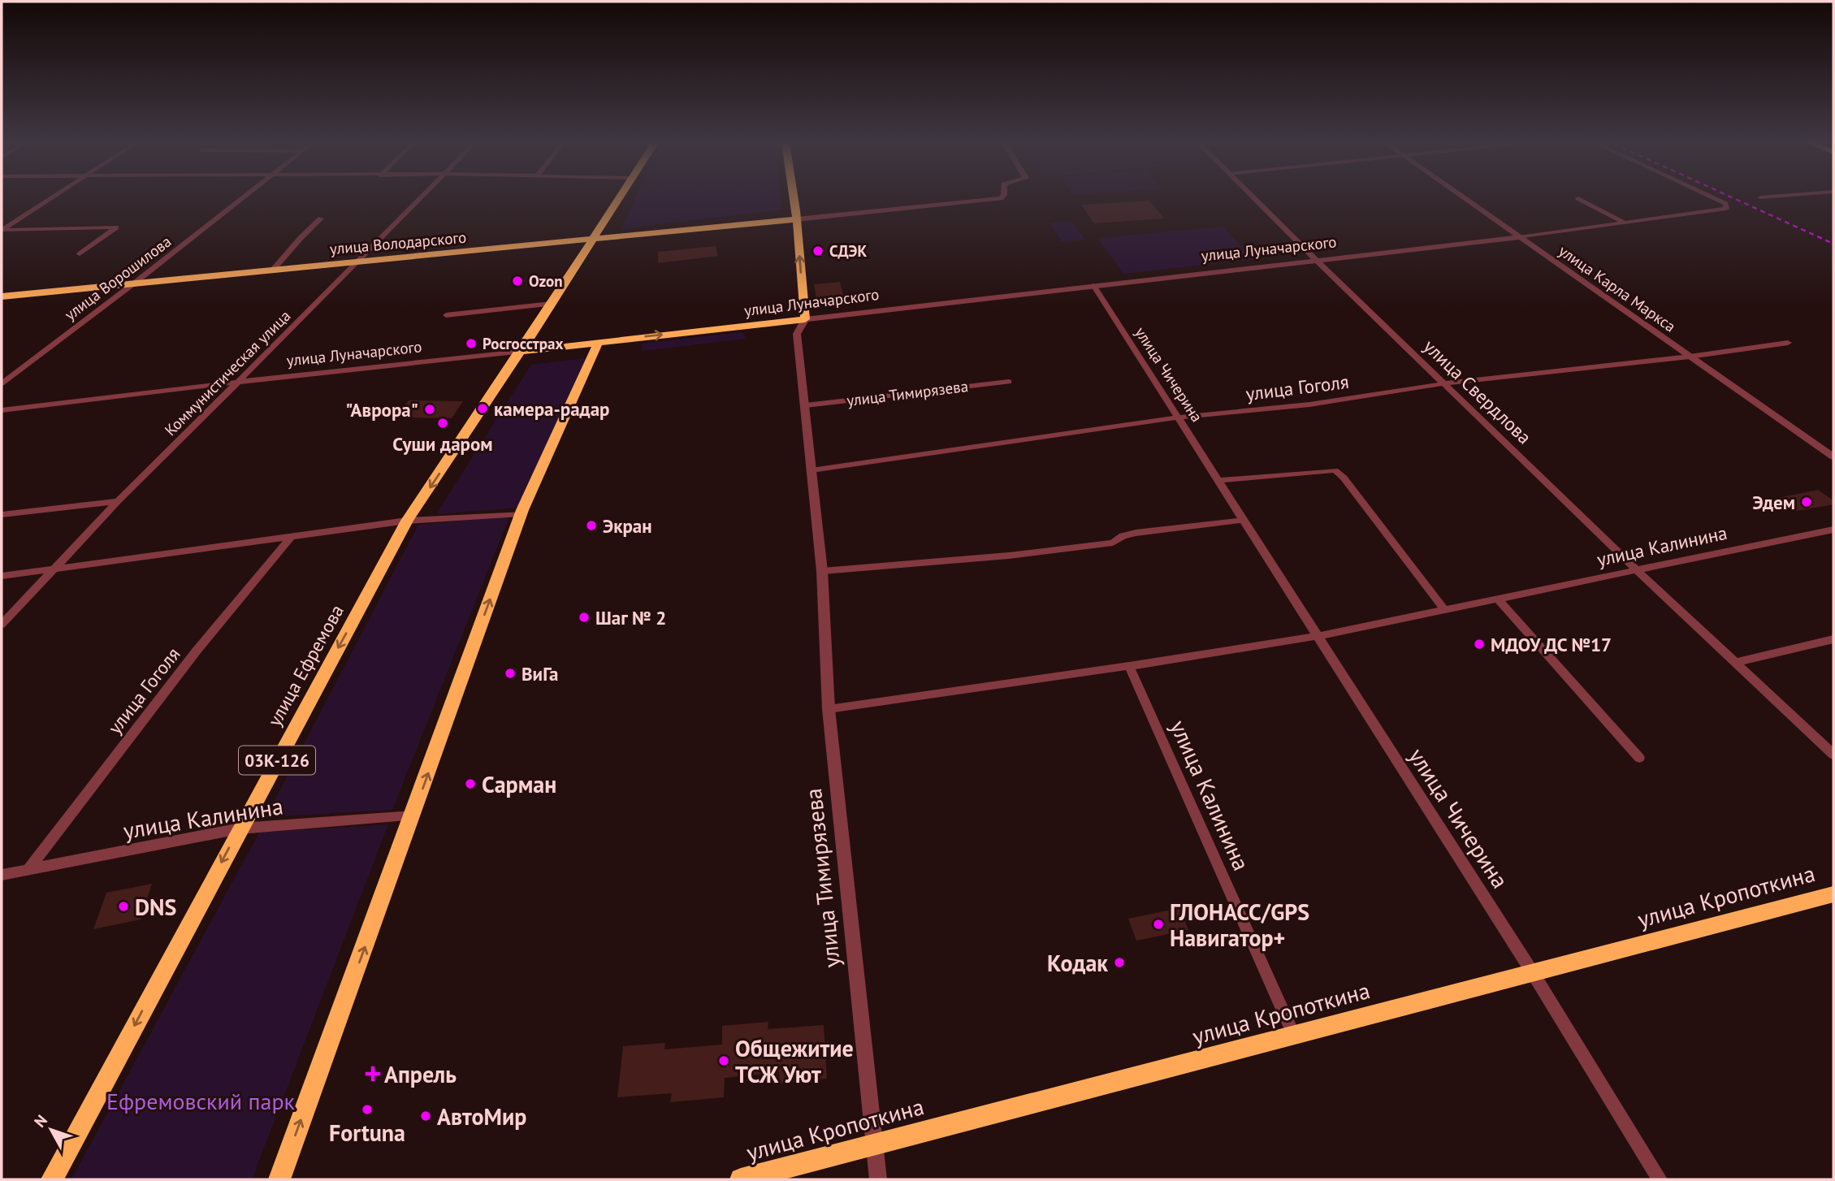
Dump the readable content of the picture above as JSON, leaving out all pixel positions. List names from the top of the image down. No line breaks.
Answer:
{"streets":{"main road":["улица Володарского","улица Луначарского","улица Ефремова","03К-126","улица Кропоткина"],"street":["улица Ворошилова","улица Карла Маркса","Коммунистическая улица","улица Чичерина","улица Гоголя","улица Свердлова","улица Тимирязева","улица Калинина"]},"crossings":[["улица Володарского","улица Ворошилова"],["улица Володарского","Коммунистическая улица"],["улица Володарского","улица Ефремова"],["улица Луначарского","улица Карла Маркса"],["улица Луначарского","Коммунистическая улица"],["улица Луначарского","улица Чичерина"],["улица Луначарского","улица Свердлова"],["улица Луначарского","улица Тимирязева"],["улица Луначарского","улица Ефремова"],["улица Карла Маркса","улица Гоголя"],["улица Чичерина","улица Гоголя"],["улица Чичерина","улица Калинина"],["улица Чичерина","улица Кропоткина"],["улица Гоголя","улица Свердлова"],["улица Гоголя","улица Тимирязева"],["улица Гоголя","улица Калинина"],["улица Свердлова","улица Калинина"],["улица Тимирязева","улица Калинина"],["улица Тимирязева","улица Кропоткина"],["улица Калинина","улица Ефремова"],["улица Калинина","улица Кропоткина"]],"parks":["Ефремовский парк"],"places":{"other":["СДЭК","Ozon","Росгосстрах","камера-радар","\"Аврора\"","Суши даром","Эдем","Экран","Шаг № 2","МДОУ ДС №17","ВиГа","Сарман","DNS","ГЛОНАСС/GPS Навигатор+","Кодак","Общежитие ТСЖ Уют","Fortuna","АвтоМир"],"health":["Апрель"]},"north":"top left"}
